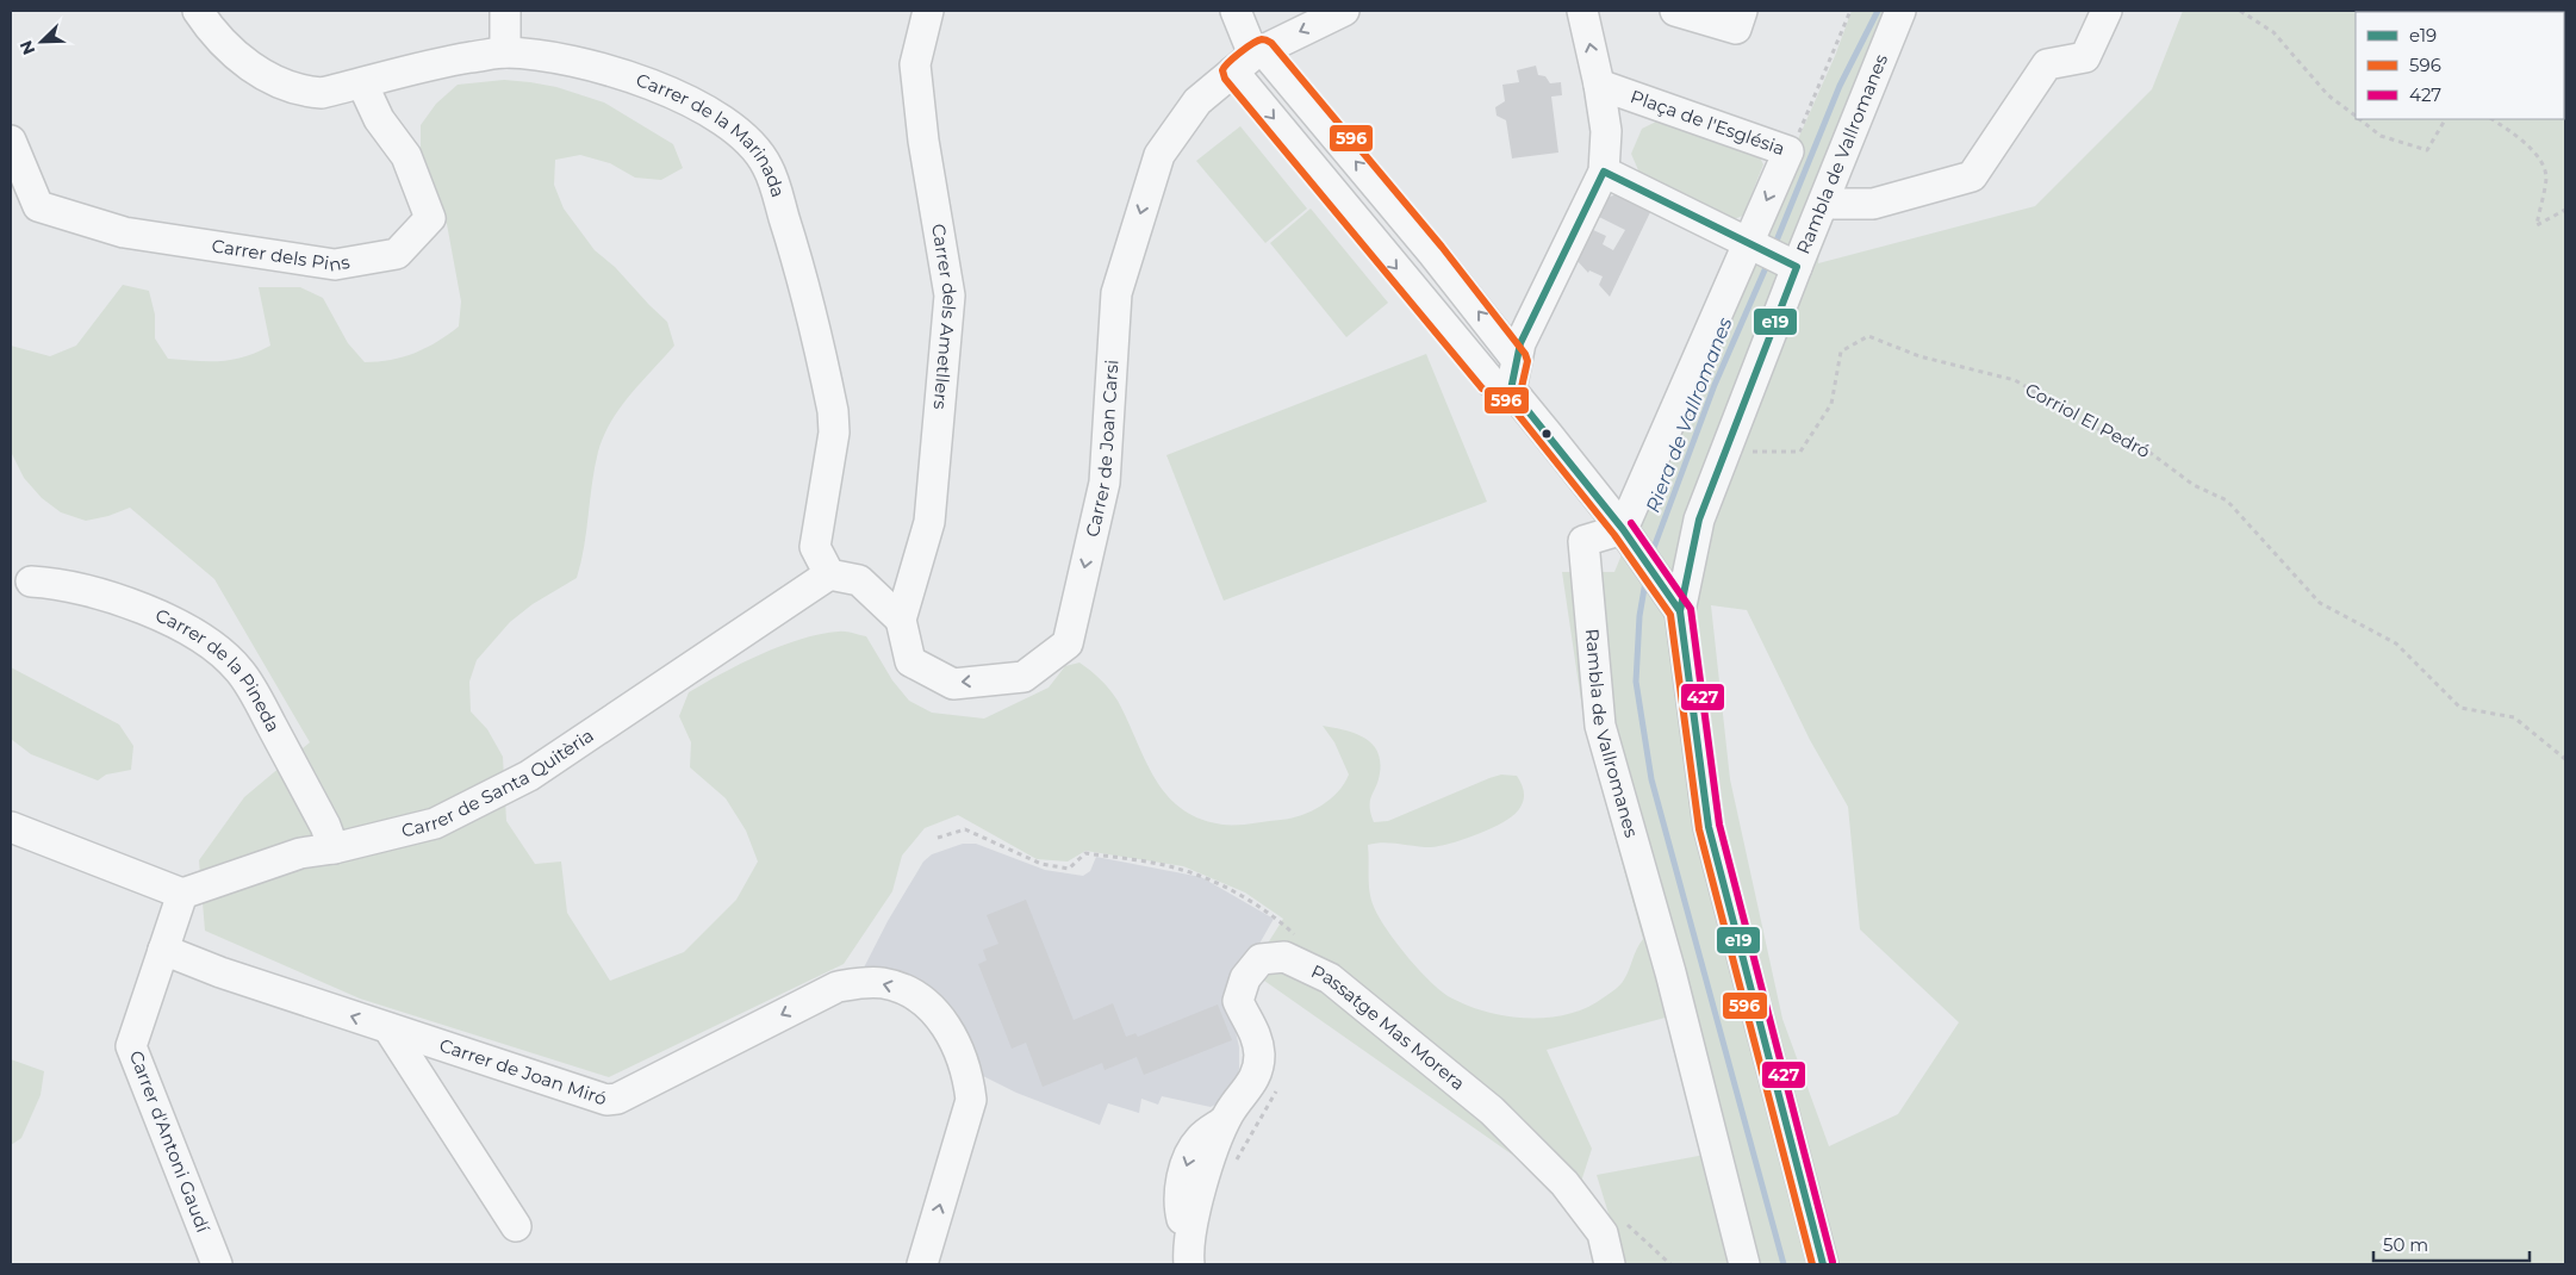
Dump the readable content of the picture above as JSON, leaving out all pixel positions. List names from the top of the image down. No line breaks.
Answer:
{"streets":{"street":["Plaça de l'Església","Carrer de la Marinada","Rambla de Vallromanes","Carrer dels Pins","Carrer dels Ametllers","Carrer de Joan Carsi","Carrer de la Pineda","Carrer de Santa Quitèria","Passatge Mas Morera","Carrer de Joan Miró","Carrer d'Antoni Gaudí"],"path":["Corriol El Pedró"]},"crossings":[["Carrer de la Marinada","Carrer dels Pins"],["Carrer de la Marinada","Carrer de Santa Quitèria"],["Rambla de Vallromanes","Corriol El Pedró"],["Carrer dels Ametllers","Carrer de Joan Carsi"],["Carrer de la Pineda","Carrer de Santa Quitèria"],["Carrer de Joan Miró","Carrer d'Antoni Gaudí"]],"water":["Riera de Vallromanes"],"lines":["transit line 596","transit line e19","transit line 427"],"legend":["e19","596","427"],"scale_bar":"50 m","north":"bottom left"}
